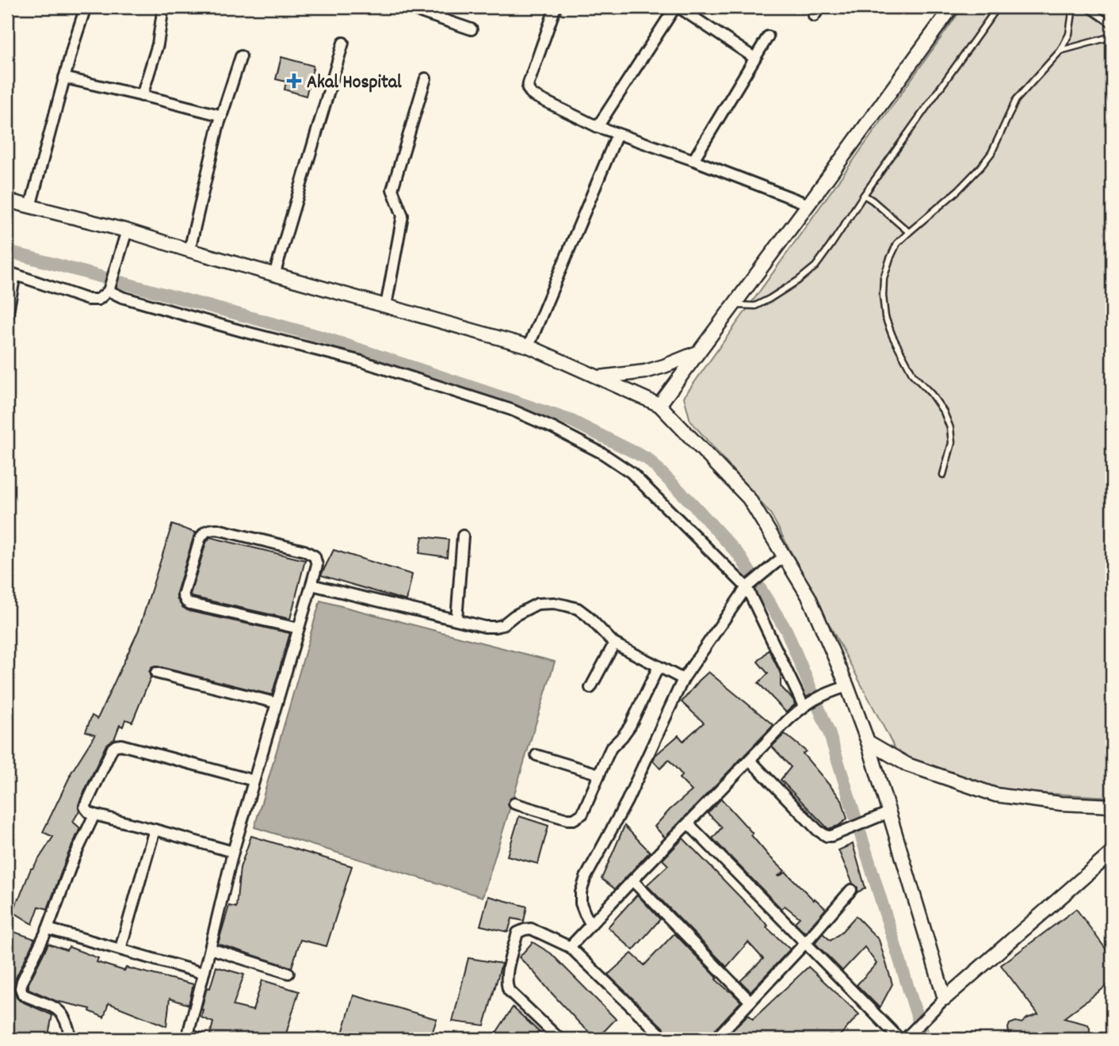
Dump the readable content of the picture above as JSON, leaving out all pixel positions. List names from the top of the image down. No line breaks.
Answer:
{"places":{"health":["Akal Hospital"]}}
